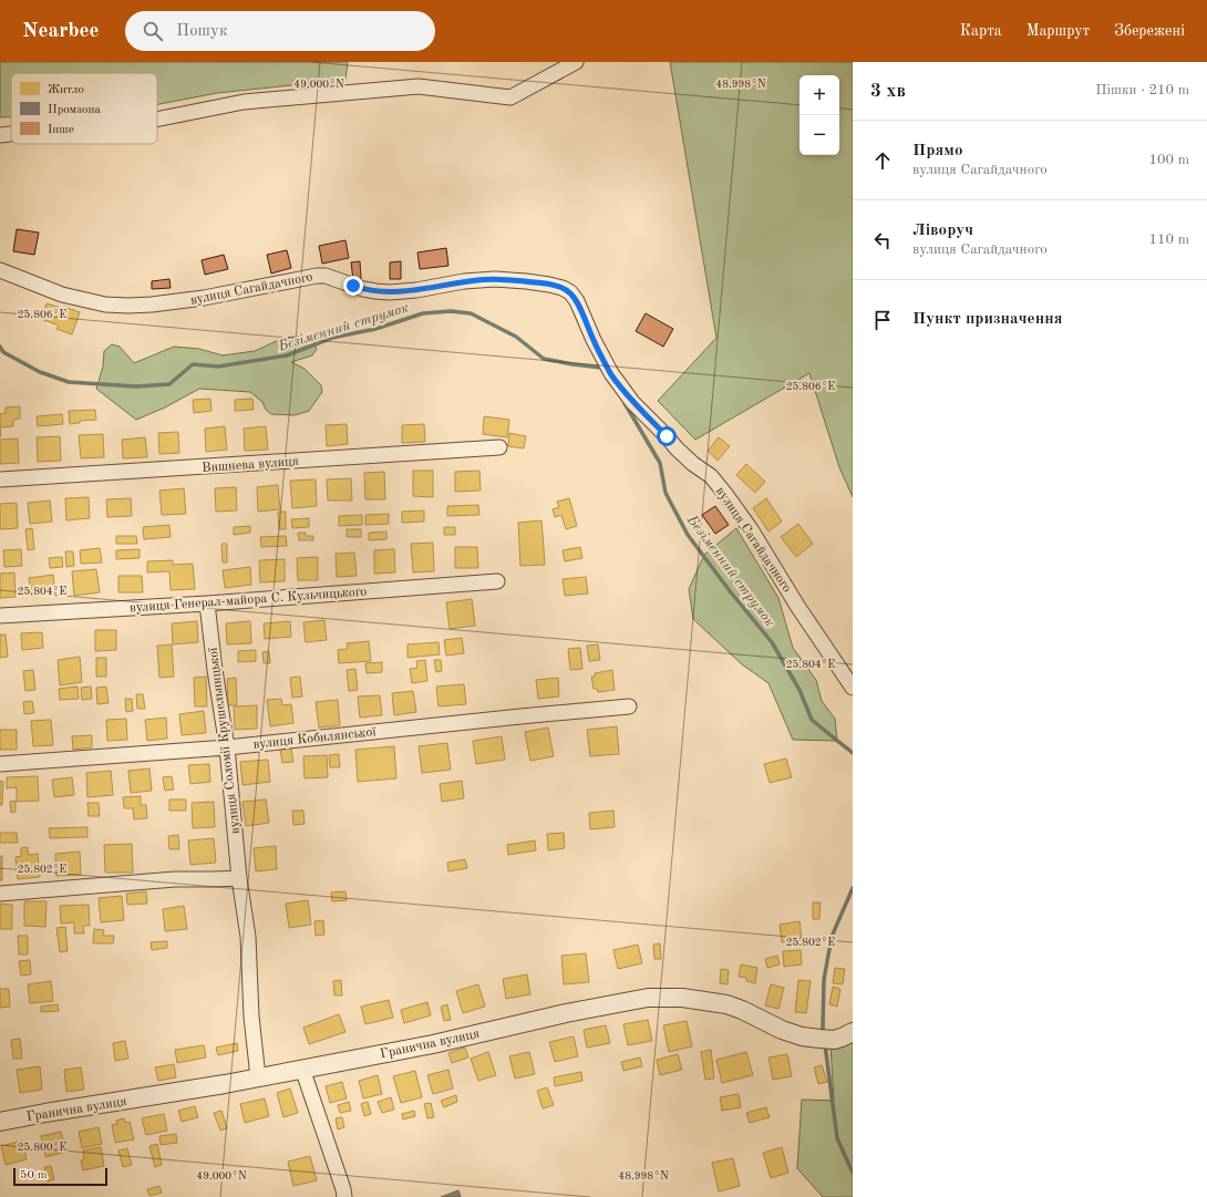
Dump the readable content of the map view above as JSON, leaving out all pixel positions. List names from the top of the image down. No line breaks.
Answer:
{"streets":{"street":["вулиця Сагайдачного","Вишнева вулиця","вулиця Генерал-майора С. Кульчицького","вулиця Кобилянської","вулиця Соломії Крушельницької","Гранична вулиця"]},"crossings":[["вулиця Генерал-майора С. Кульчицького","вулиця Соломії Крушельницької"],["вулиця Кобилянської","вулиця Соломії Крушельницької"],["вулиця Соломії Крушельницької","Гранична вулиця"]],"water":["Безіменний струмок"],"legend":["Житло","Промзона","Інше"],"scale_bar":"50 m","page":{"header":"Nearbee","search":"Пошук","nav":["Карта","Маршрут","Збережені"],"heading":["3 хв","Пішки · 210 m"],"map_buttons":["+","−"],"list":[["Прямо","вулиця Сагайдачного","100 m"],["Ліворуч","вулиця Сагайдачного","110 m"],"Пункт призначення"],"scale":"50 m"},"coordinates":["49.000°N","48.998°N","25.806°E","25.804°E","25.802°E","25.800°E"]}
